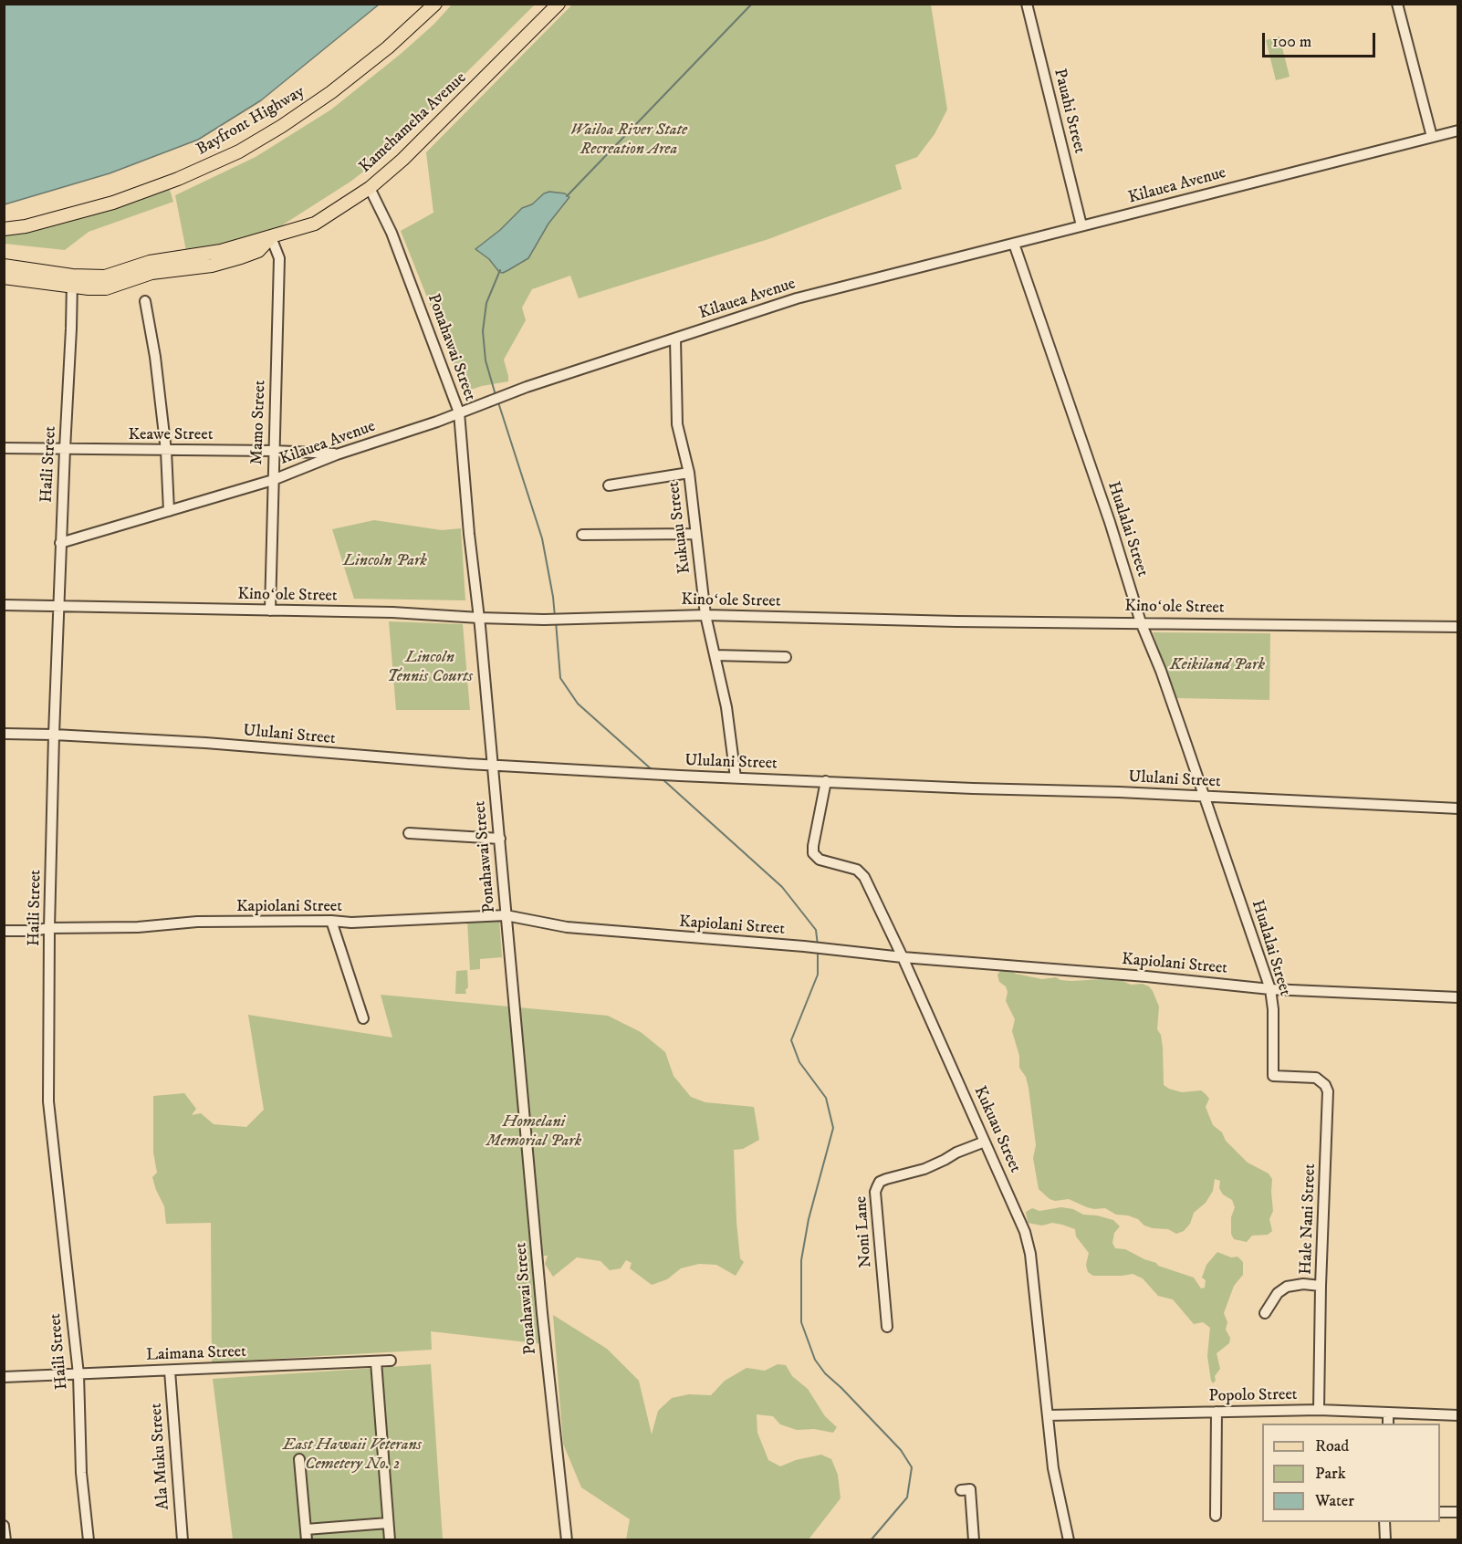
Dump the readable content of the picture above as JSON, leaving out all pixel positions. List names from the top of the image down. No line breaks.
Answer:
{"streets":{"main road":["Bayfront Highway","Kamehameha Avenue"],"street":["Pauahi Street","Kilauea Avenue","Ponahawai Street","Mamo Street","Keawe Street","Haili Street","Kukuau Street","Hualalai Street","Kinoʻole Street","Ululani Street","Kapiolani Street","Hale Nani Street","Noni Lane","Laimana Street","Popolo Street","Ala Muku Street"]},"crossings":[["Pauahi Street","Kilauea Avenue"],["Kamehameha Avenue","Ponahawai Street"],["Kamehameha Avenue","Mamo Street"],["Kamehameha Avenue","Haili Street"],["Kilauea Avenue","Ponahawai Street"],["Kilauea Avenue","Mamo Street"],["Kilauea Avenue","Keawe Street"],["Kilauea Avenue","Haili Street"],["Kilauea Avenue","Kukuau Street"],["Kilauea Avenue","Hualalai Street"],["Ponahawai Street","Kinoʻole Street"],["Ponahawai Street","Ululani Street"],["Ponahawai Street","Kapiolani Street"],["Mamo Street","Keawe Street"],["Mamo Street","Kinoʻole Street"],["Keawe Street","Haili Street"],["Haili Street","Kinoʻole Street"],["Haili Street","Ululani Street"],["Haili Street","Kapiolani Street"],["Haili Street","Laimana Street"],["Kukuau Street","Kinoʻole Street"],["Kukuau Street","Ululani Street"],["Kukuau Street","Kapiolani Street"],["Kukuau Street","Noni Lane"],["Kukuau Street","Popolo Street"],["Hualalai Street","Kinoʻole Street"],["Hualalai Street","Ululani Street"],["Hualalai Street","Kapiolani Street"],["Hualalai Street","Hale Nani Street"],["Hale Nani Street","Popolo Street"],["Laimana Street","Ala Muku Street"]],"parks":["Wailoa River State Recreation Area","Lincoln Park","Lincoln Tennis Courts","Keikiland Park","Homelani Memorial Park","East Hawaii Veterans Cemetery No. 2"],"legend":["Road","Park","Water"],"scale_bar":"100 m"}
